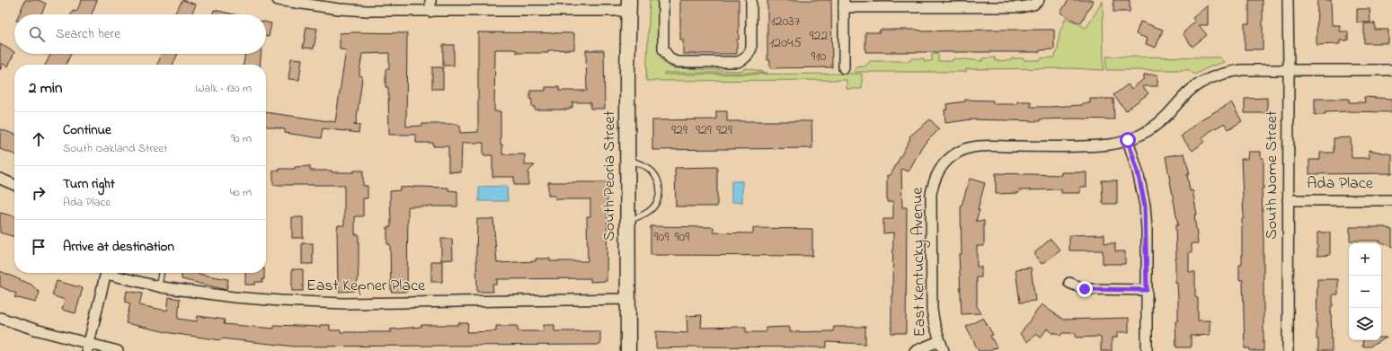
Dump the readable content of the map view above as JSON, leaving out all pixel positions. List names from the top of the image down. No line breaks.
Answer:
{"streets":{"main road":["South Peoria Street"],"street":["South Nome Street","Ada Place","East Kentucky Avenue","East Kepner Place"]},"crossings":[["South Nome Street","Ada Place"],["South Nome Street","East Kentucky Avenue"],["South Peoria Street","East Kepner Place"]],"house_numbers":["12037","922","12045","910","929","929","929","909","909"],"page":{"search":"Search here","heading":["2 min","Walk · 130 m"],"list":[["Continue","South Oakland Street","90 m"],["Turn right","Ada Place","40 m"],"Arrive at destination"],"map_buttons":["+","−"]}}
